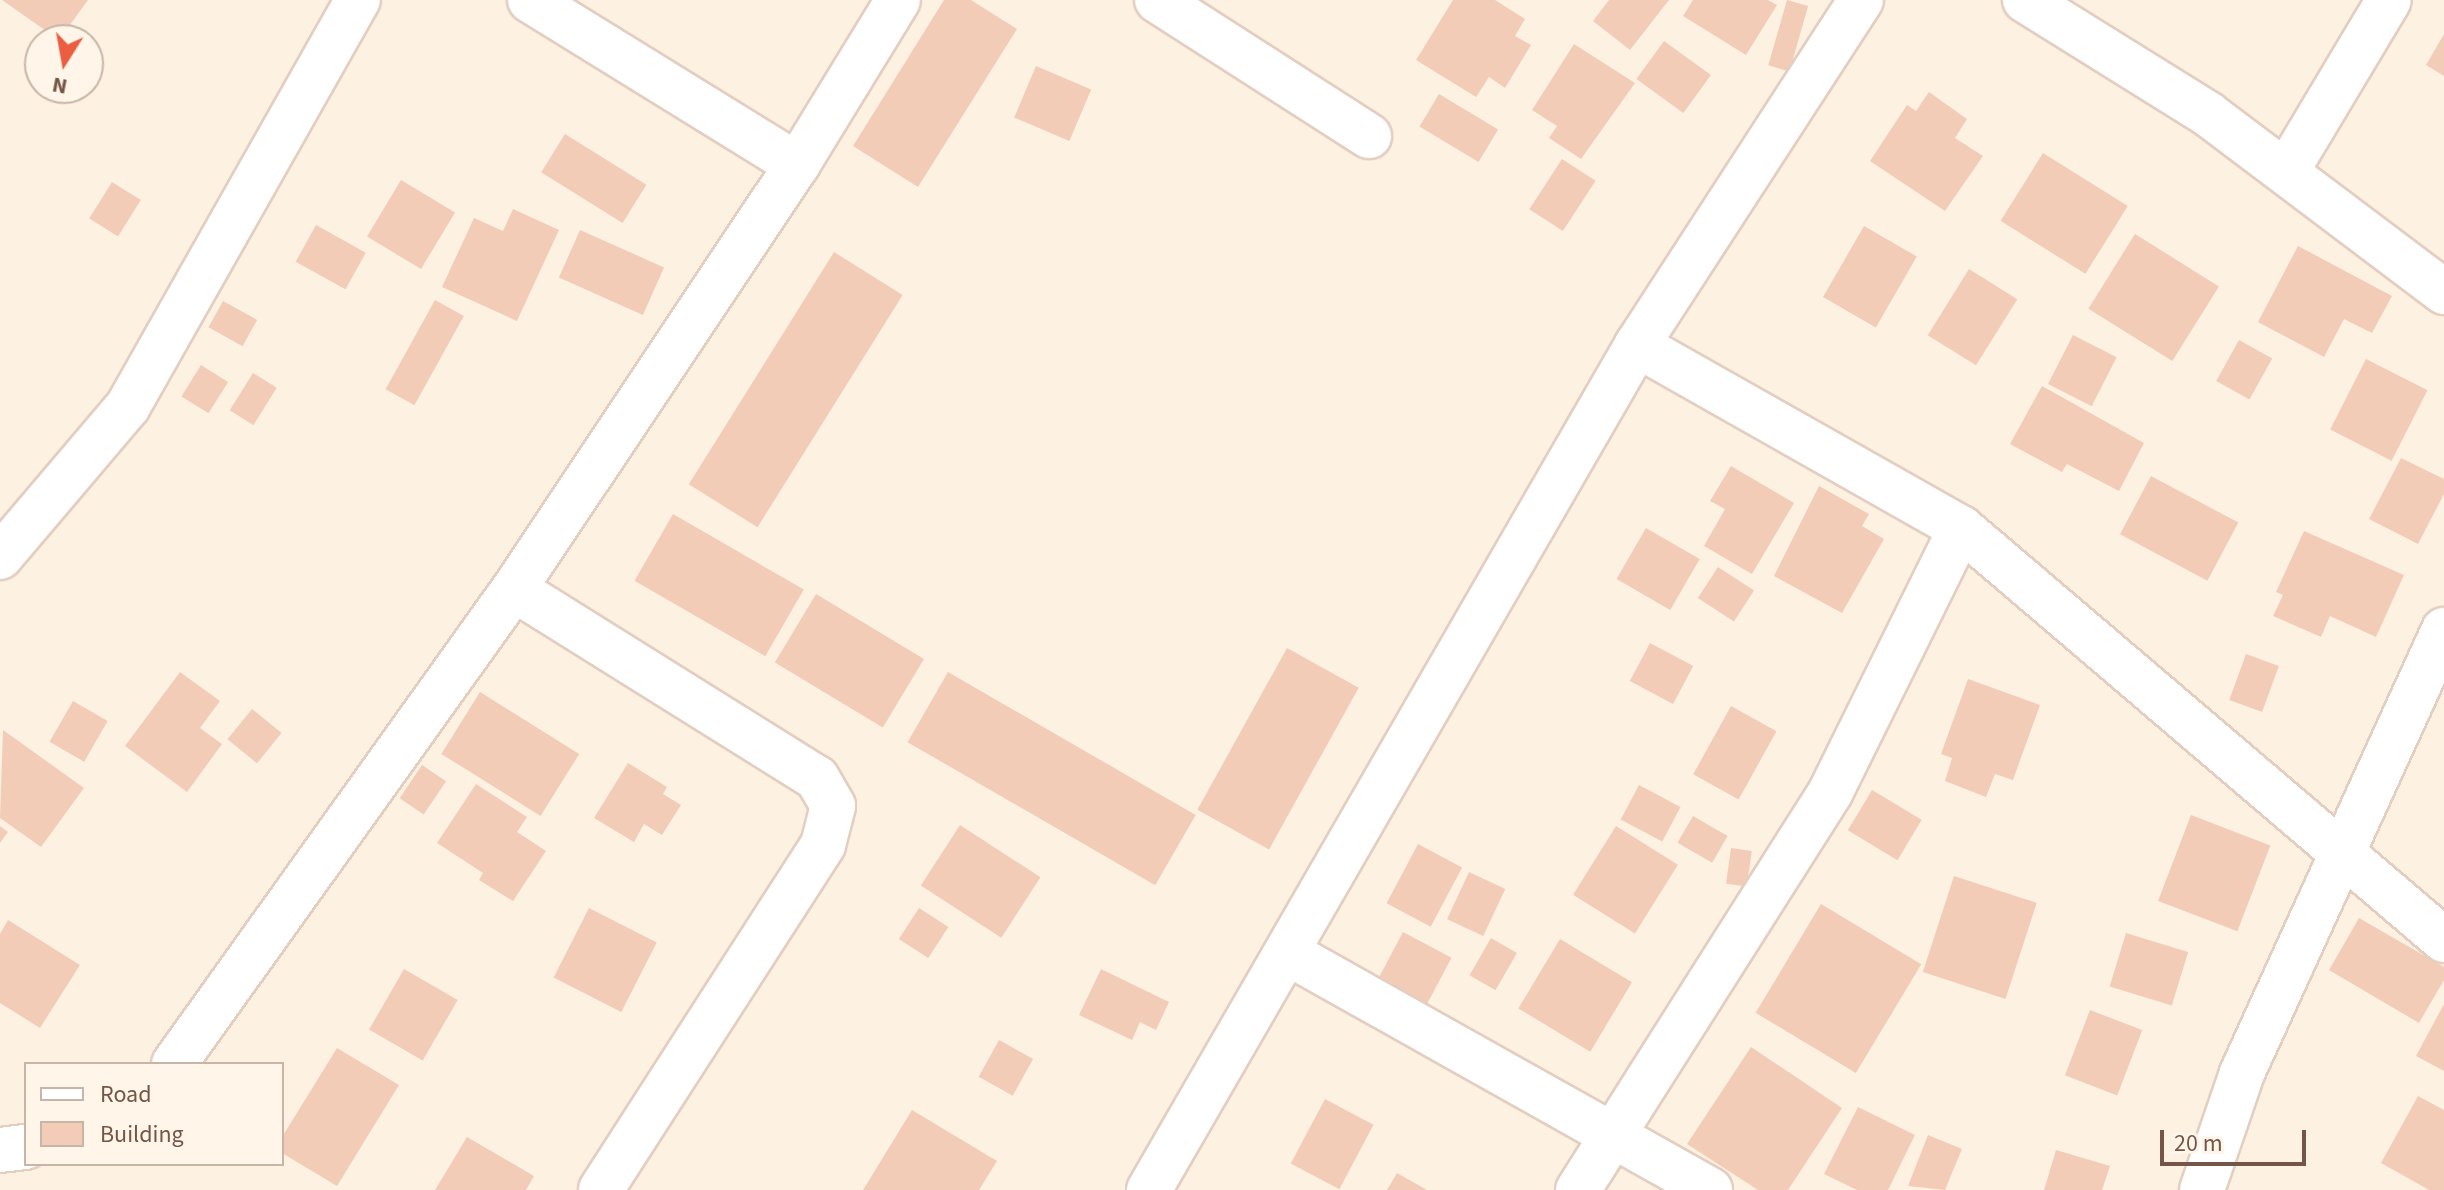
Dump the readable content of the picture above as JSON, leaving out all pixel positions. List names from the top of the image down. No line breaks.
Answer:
{"legend":["Road","Building"],"scale_bar":"20 m","north":"bottom"}
